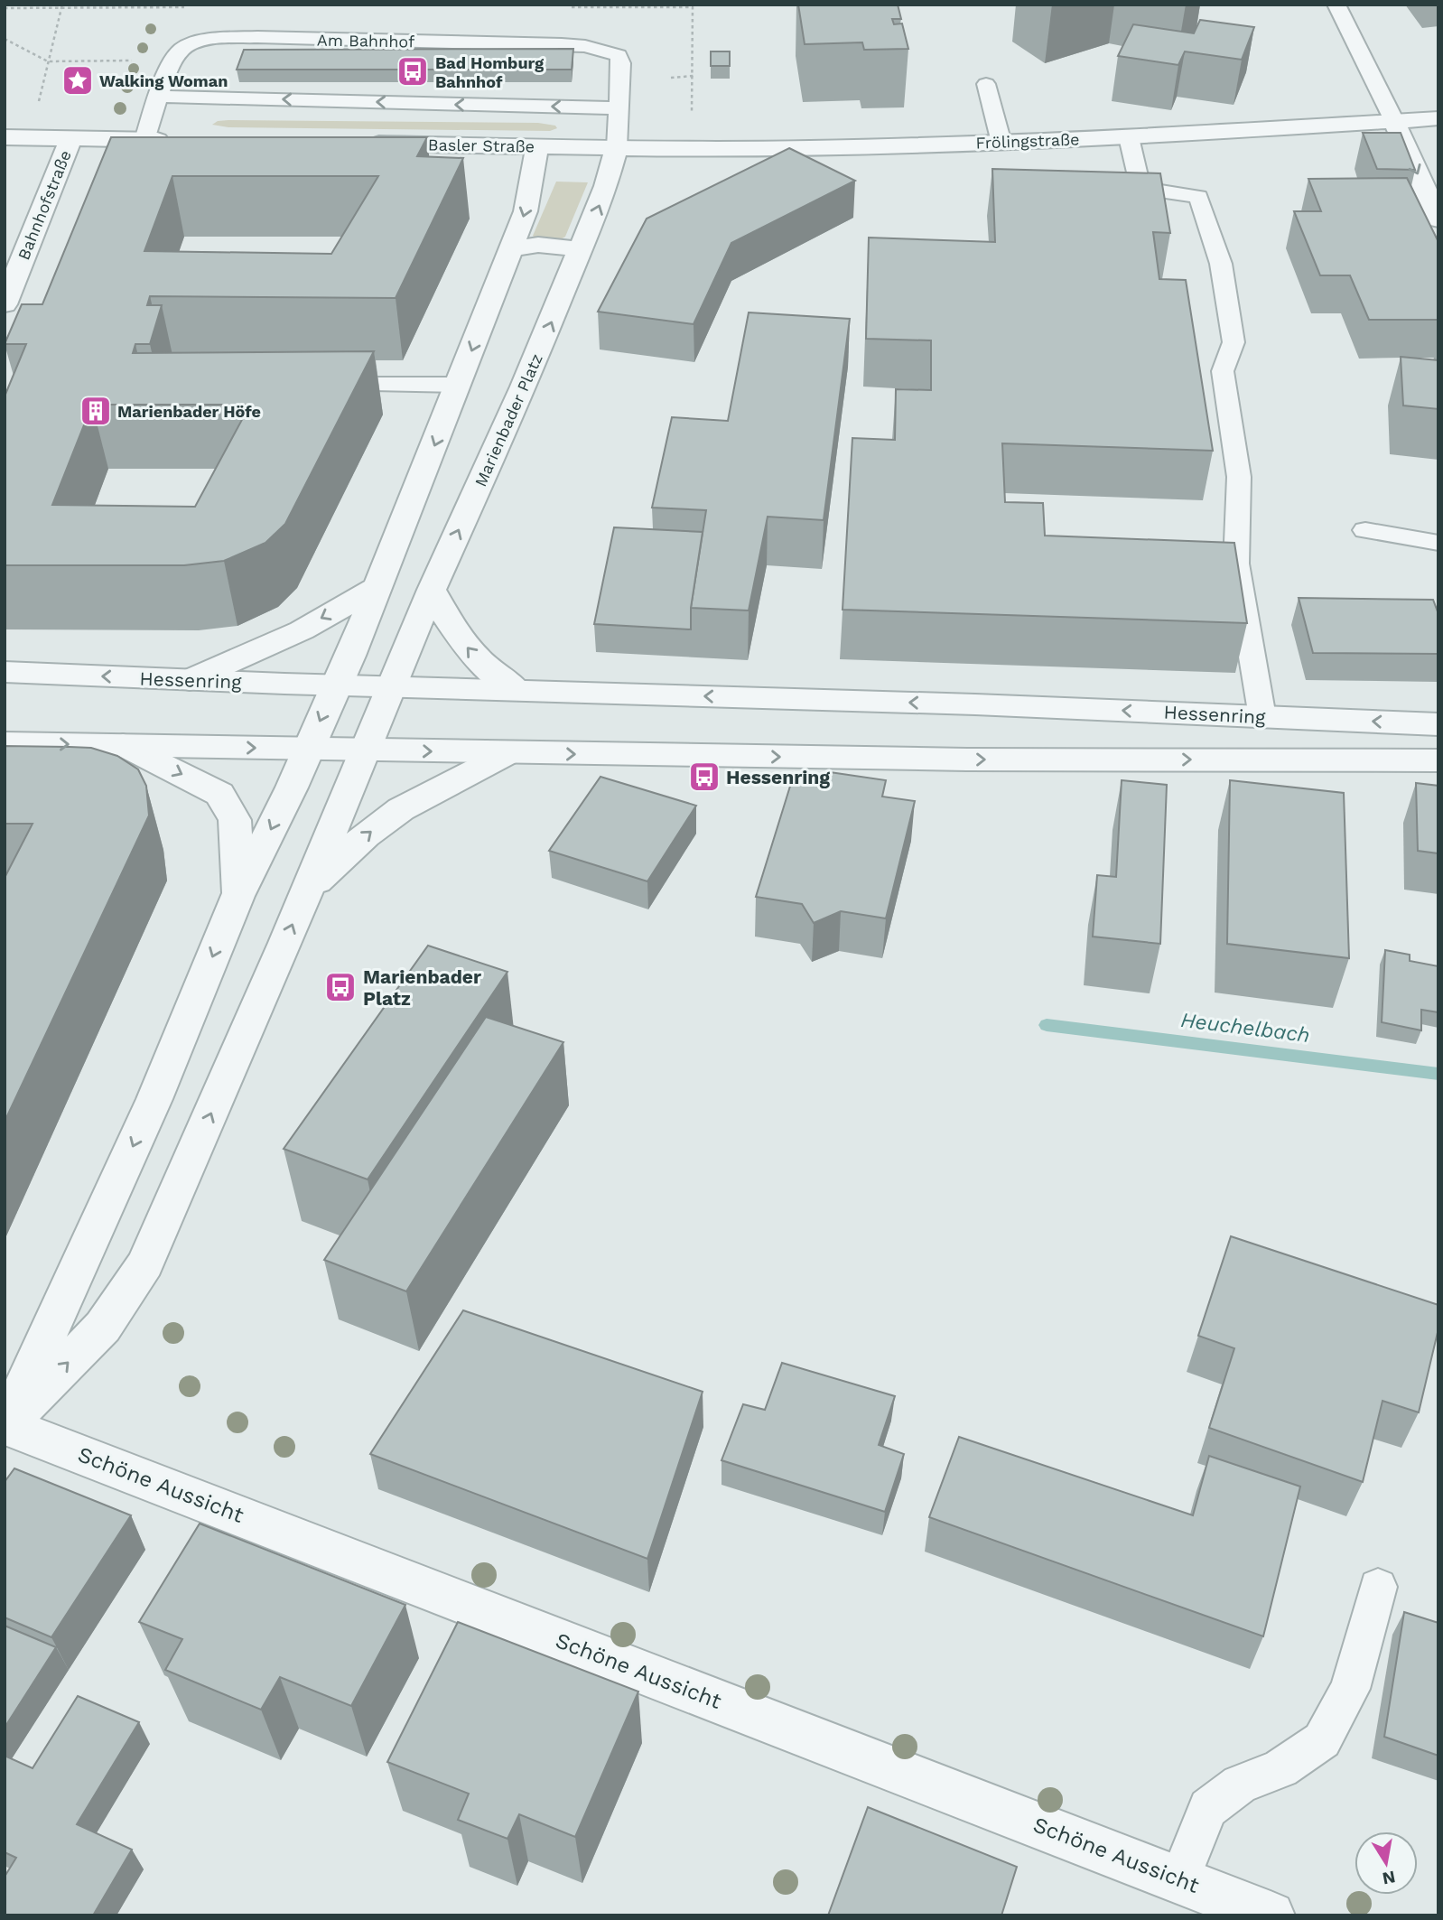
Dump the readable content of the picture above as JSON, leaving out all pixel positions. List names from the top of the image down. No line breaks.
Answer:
{"streets":{"street":["Frölingstraße","Basler Straße","Bahnhofstraße","Marienbader Platz","Hessenring","Schöne Aussicht"],"lane":["Am Bahnhof"]},"crossings":[["Frölingstraße","Basler Straße"],["Frölingstraße","Marienbader Platz"],["Basler Straße","Marienbader Platz"],["Marienbader Platz","Hessenring"],["Marienbader Platz","Schöne Aussicht"]],"water":["Heuchelbach"],"places":{"bus stop":["Bad Homburg Bahnhof","Hessenring","Marienbader Platz"],"place":["Walking Woman"],"building":["Marienbader Höfe"]},"north":"bottom"}
